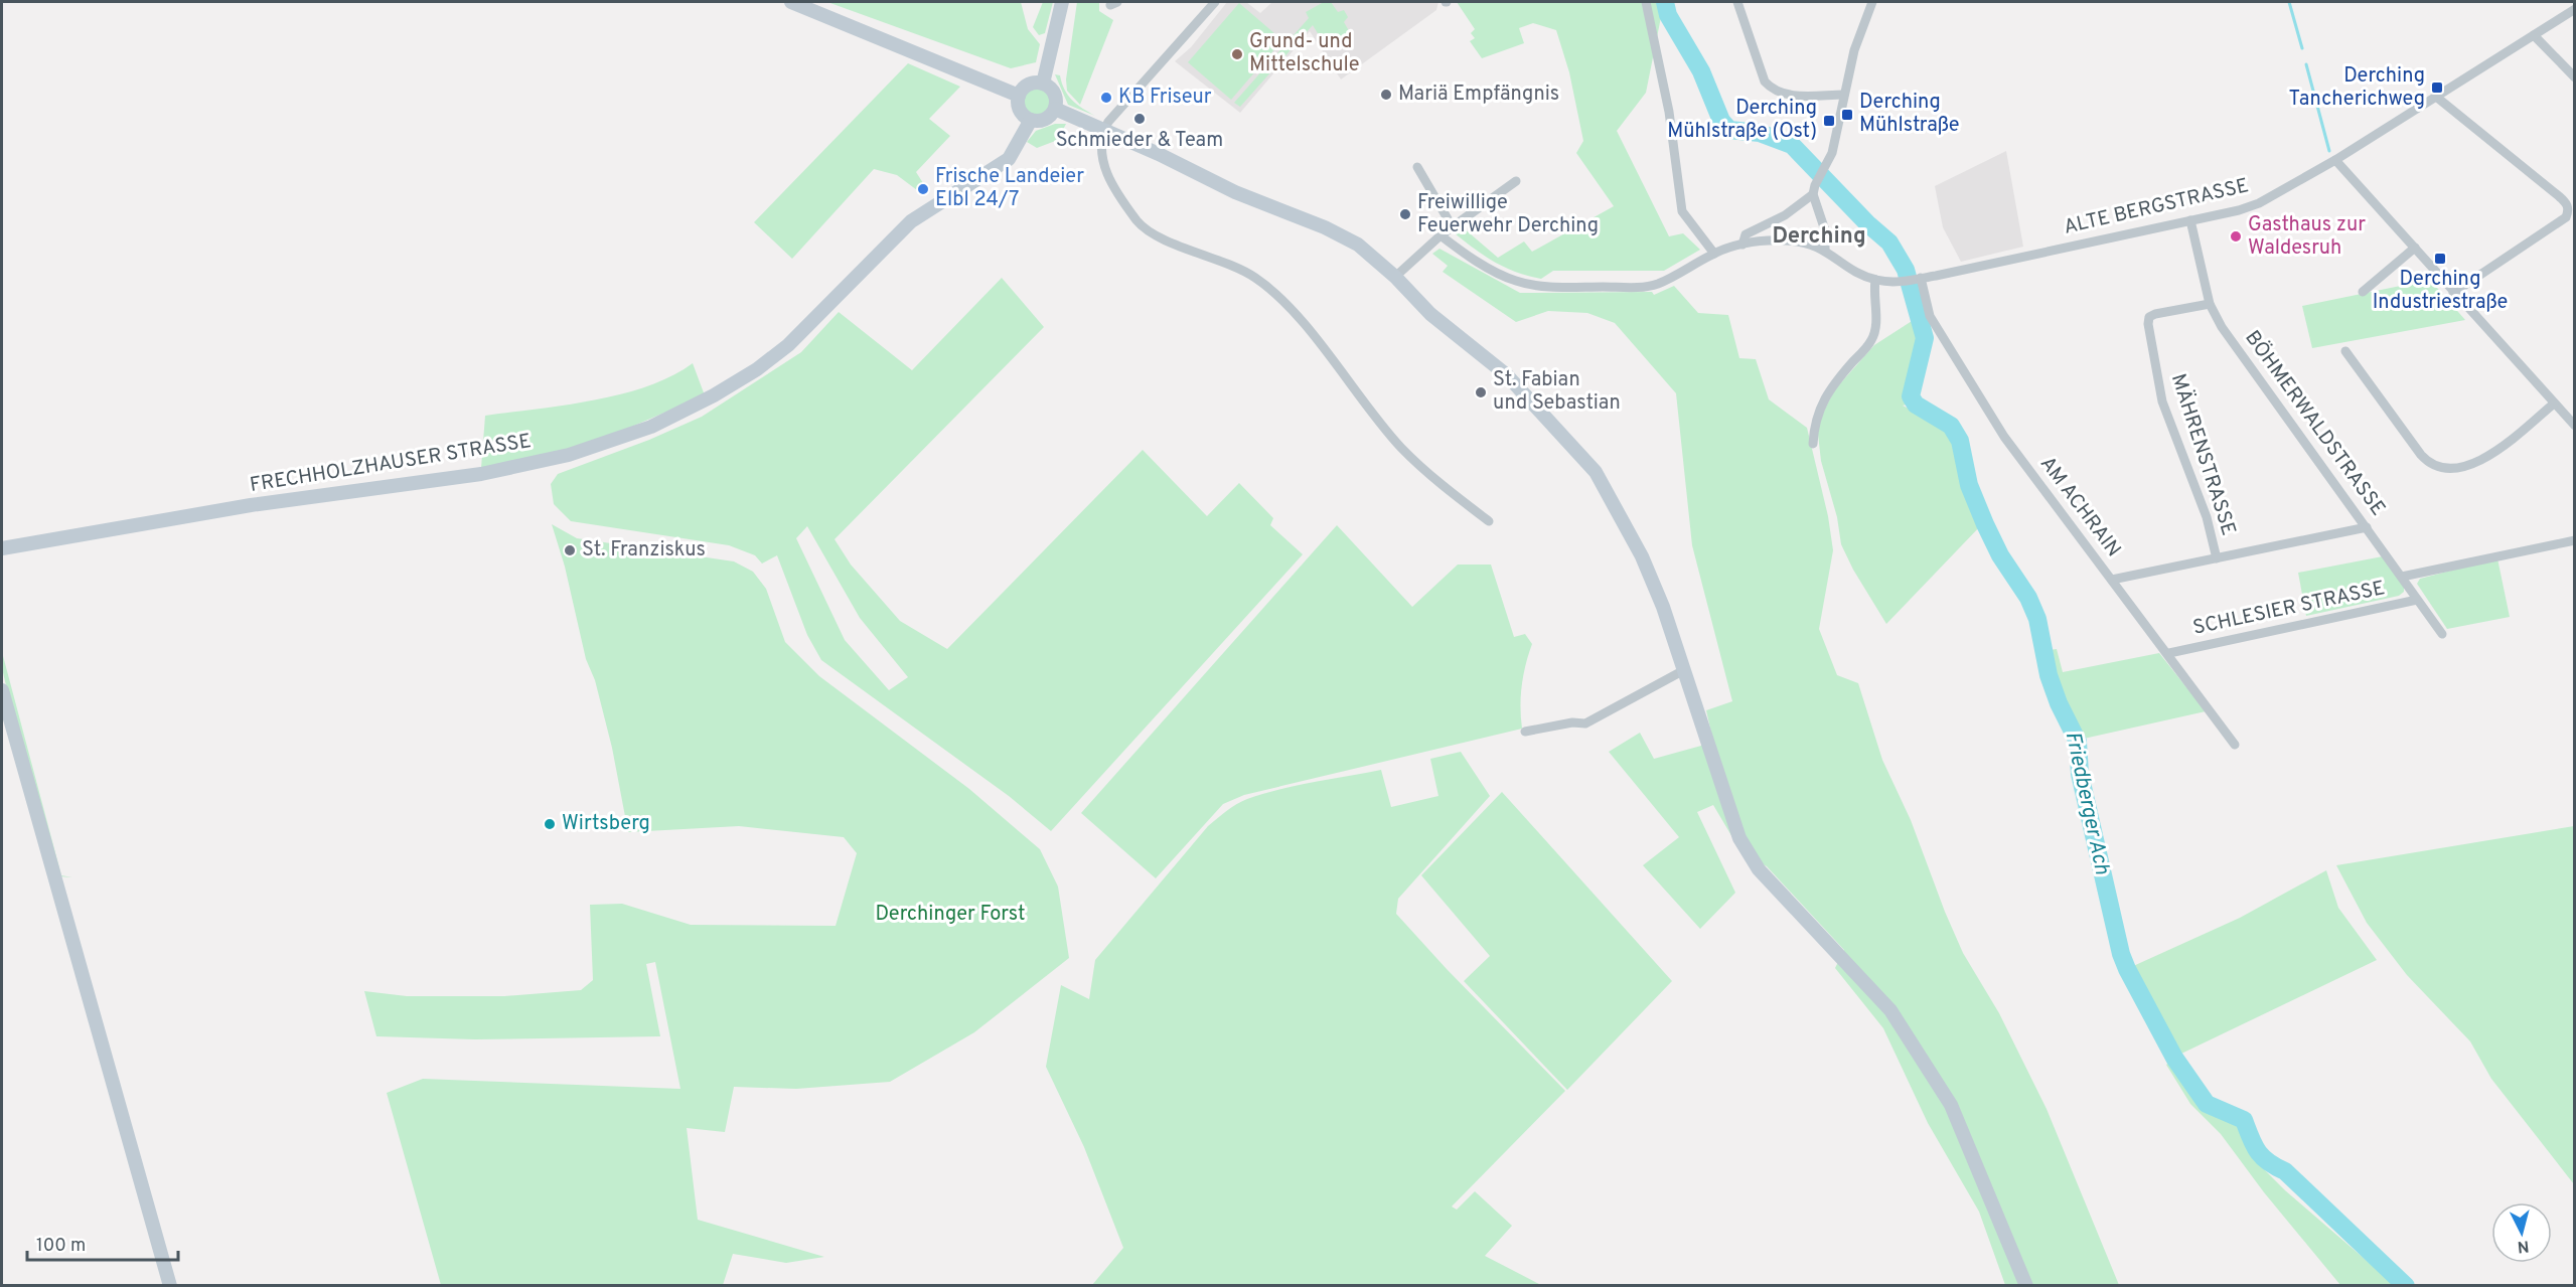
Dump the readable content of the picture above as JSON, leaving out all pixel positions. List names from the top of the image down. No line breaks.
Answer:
{"streets":{"street":["ALTE BERGSTRASSE","BÖHMERWALDSTRASSE","MÄHRENSTRASSE","FRECHHOLZHAUSER STRASSE","AM ACHRAIN","SCHLESIER STRASSE"]},"crossings":[["ALTE BERGSTRASSE","BÖHMERWALDSTRASSE"],["ALTE BERGSTRASSE","AM ACHRAIN"],["BÖHMERWALDSTRASSE","MÄHRENSTRASSE"],["BÖHMERWALDSTRASSE","SCHLESIER STRASSE"],["AM ACHRAIN","SCHLESIER STRASSE"]],"districts":["Derching"],"water":["Friedberger Ach"],"parks":["Derchinger Forst"],"places":{"other":["Grund- und Mittelschule","Mariä Empfängnis","KB Friseur","Schmieder & Team","Frische Landeier Elbl 24/7","Freiwillige Feuerwehr Derching","Gasthaus zur Waldesruh","St. Fabian und Sebastian","St. Franziskus","Wirtsberg"],"transit":["Derching Tancherichweg","Derching Mühlstraße","Derching Mühlstraße (Ost)","Derching Industriestraße"]},"scale_bar":"100 m","north":"bottom"}
